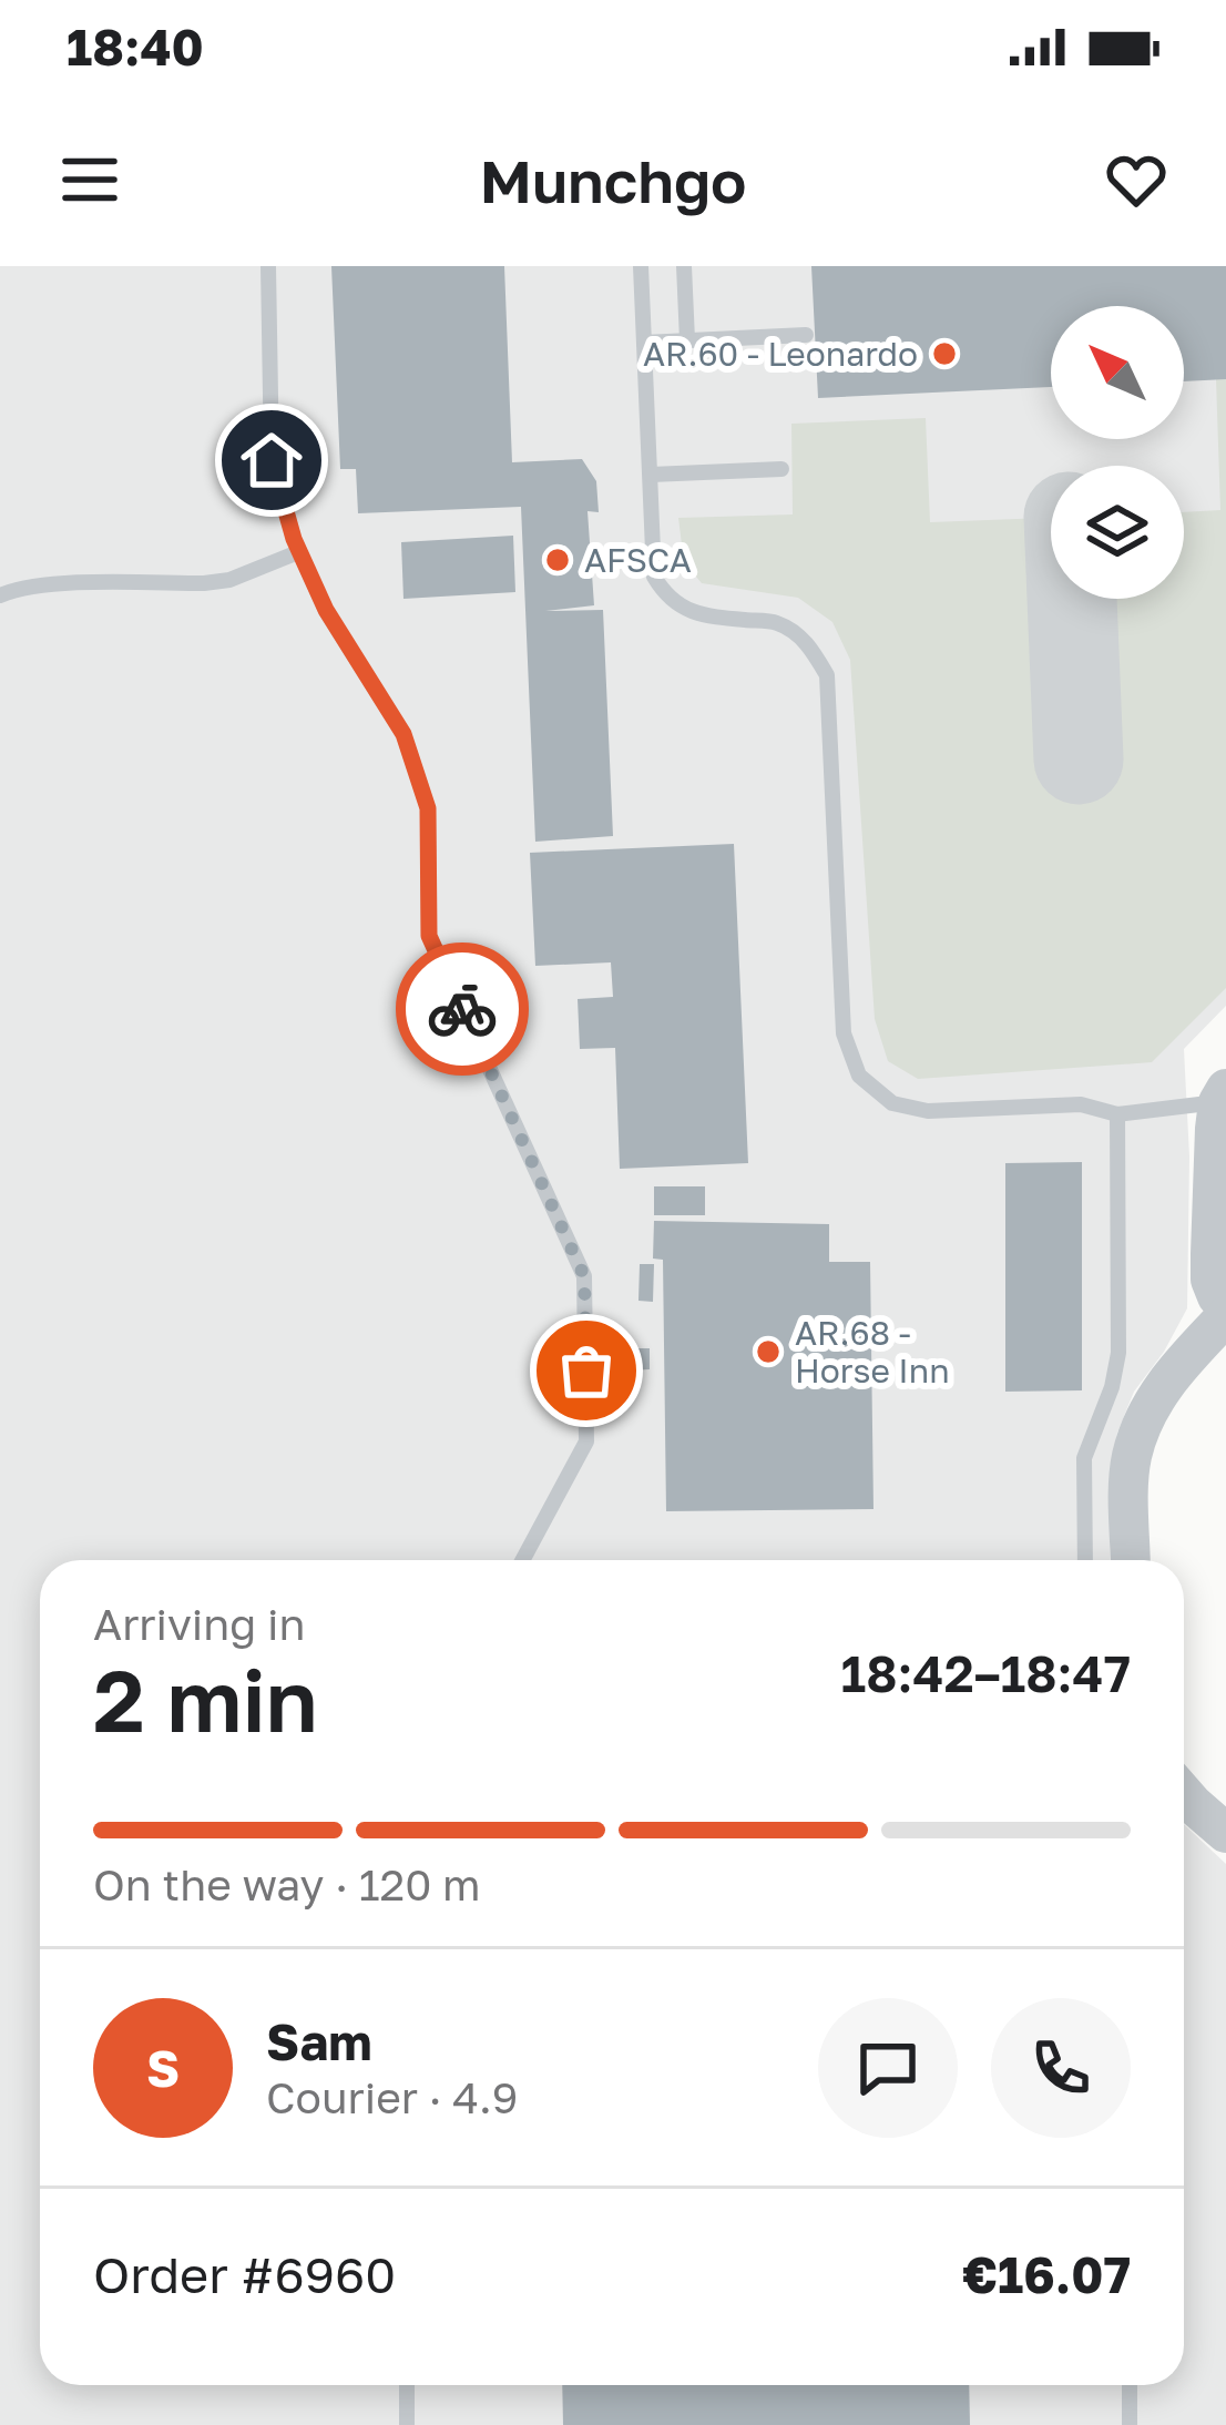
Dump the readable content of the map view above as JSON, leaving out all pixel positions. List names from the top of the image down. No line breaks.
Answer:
{"places":["AR.60 - Leonardo","AFSCA","AR.68 - Horse Inn"],"north":"top left","page":{"status":"18:40","header":"Munchgo","heading":["2 min","Arriving in","18:42–18:47"],"panel":["Sam","Courier · 4.9","Order #6960","€16.07"],"bar":"On the way · 120 m","round":"S"}}
